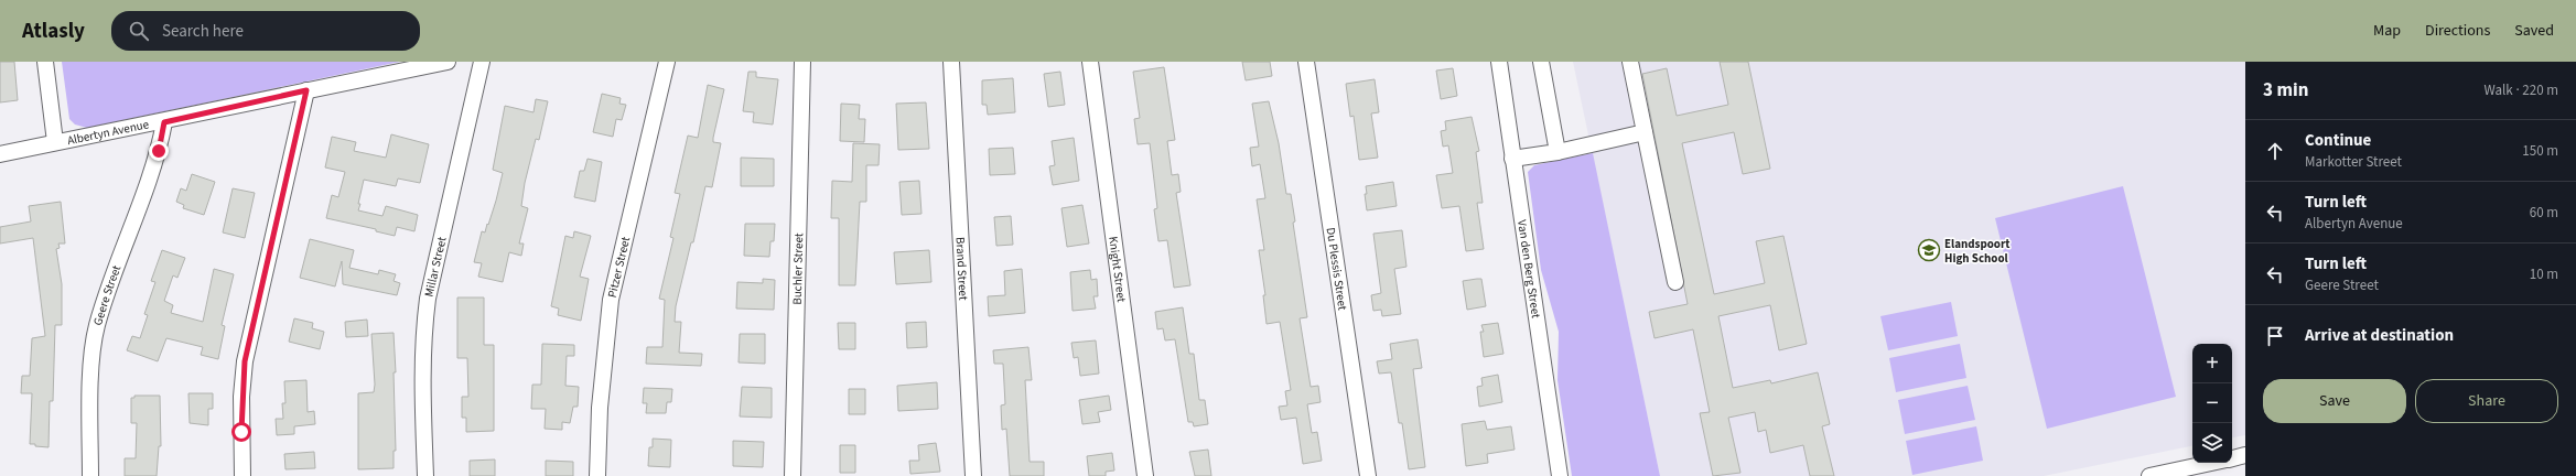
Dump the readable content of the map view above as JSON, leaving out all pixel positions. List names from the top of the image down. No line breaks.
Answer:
{"streets":{"street":["Albertyn Avenue","Millar Street","Pitzer Street","Buchler Street","Brand Street","Knight Street","Du Plessis Street","Van den Berg Street","Geere Street"]},"crossings":[["Albertyn Avenue","Geere Street"]],"places":{"school or university":["Elandspoort High School"]},"page":{"header":"Atlasly","search":"Search here","nav":["Map","Directions","Saved"],"heading":["3 min","Walk · 220 m"],"list":[["Continue","Markotter Street","150 m"],["Turn left","Albertyn Avenue","60 m"],["Turn left","Geere Street","10 m"],"Arrive at destination"],"map_buttons":["+","−"],"buttons":["Save","Share"]}}
